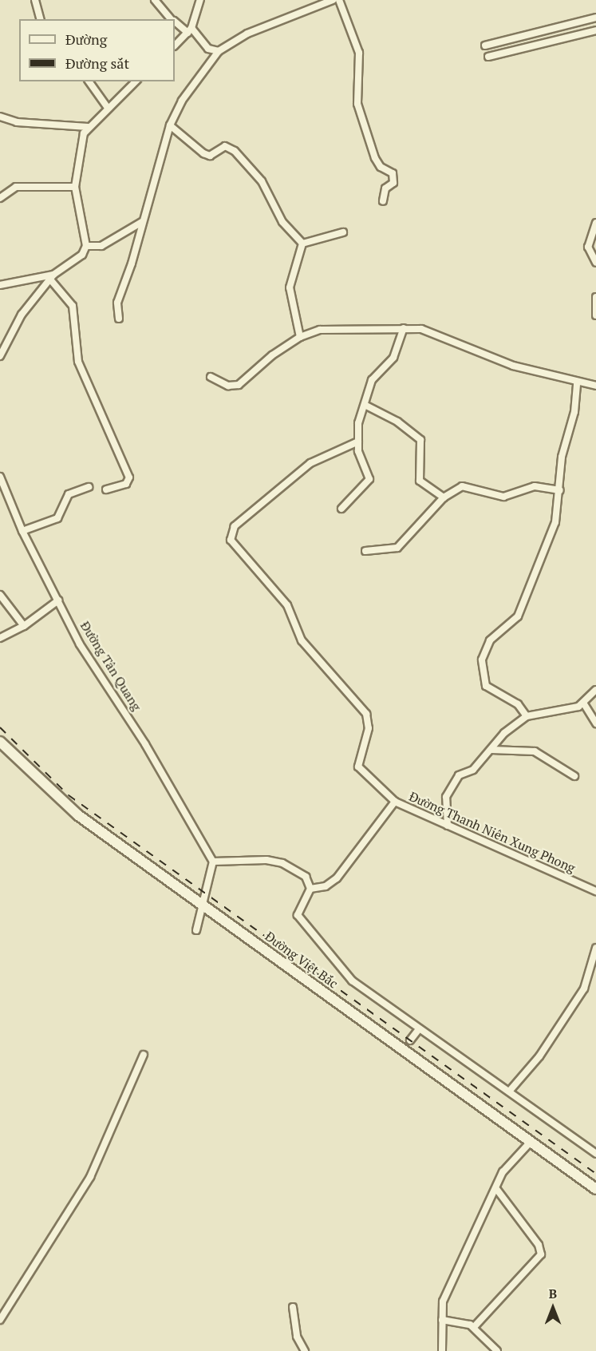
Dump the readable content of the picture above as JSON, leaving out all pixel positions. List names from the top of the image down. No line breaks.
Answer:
{"streets":{"main road":["Đường Việt Bắc"],"street":["Đường Tân Quang","Đường Thanh Niên Xung Phong"]},"legend":["Đường","Đường sắt"],"north":"top"}
